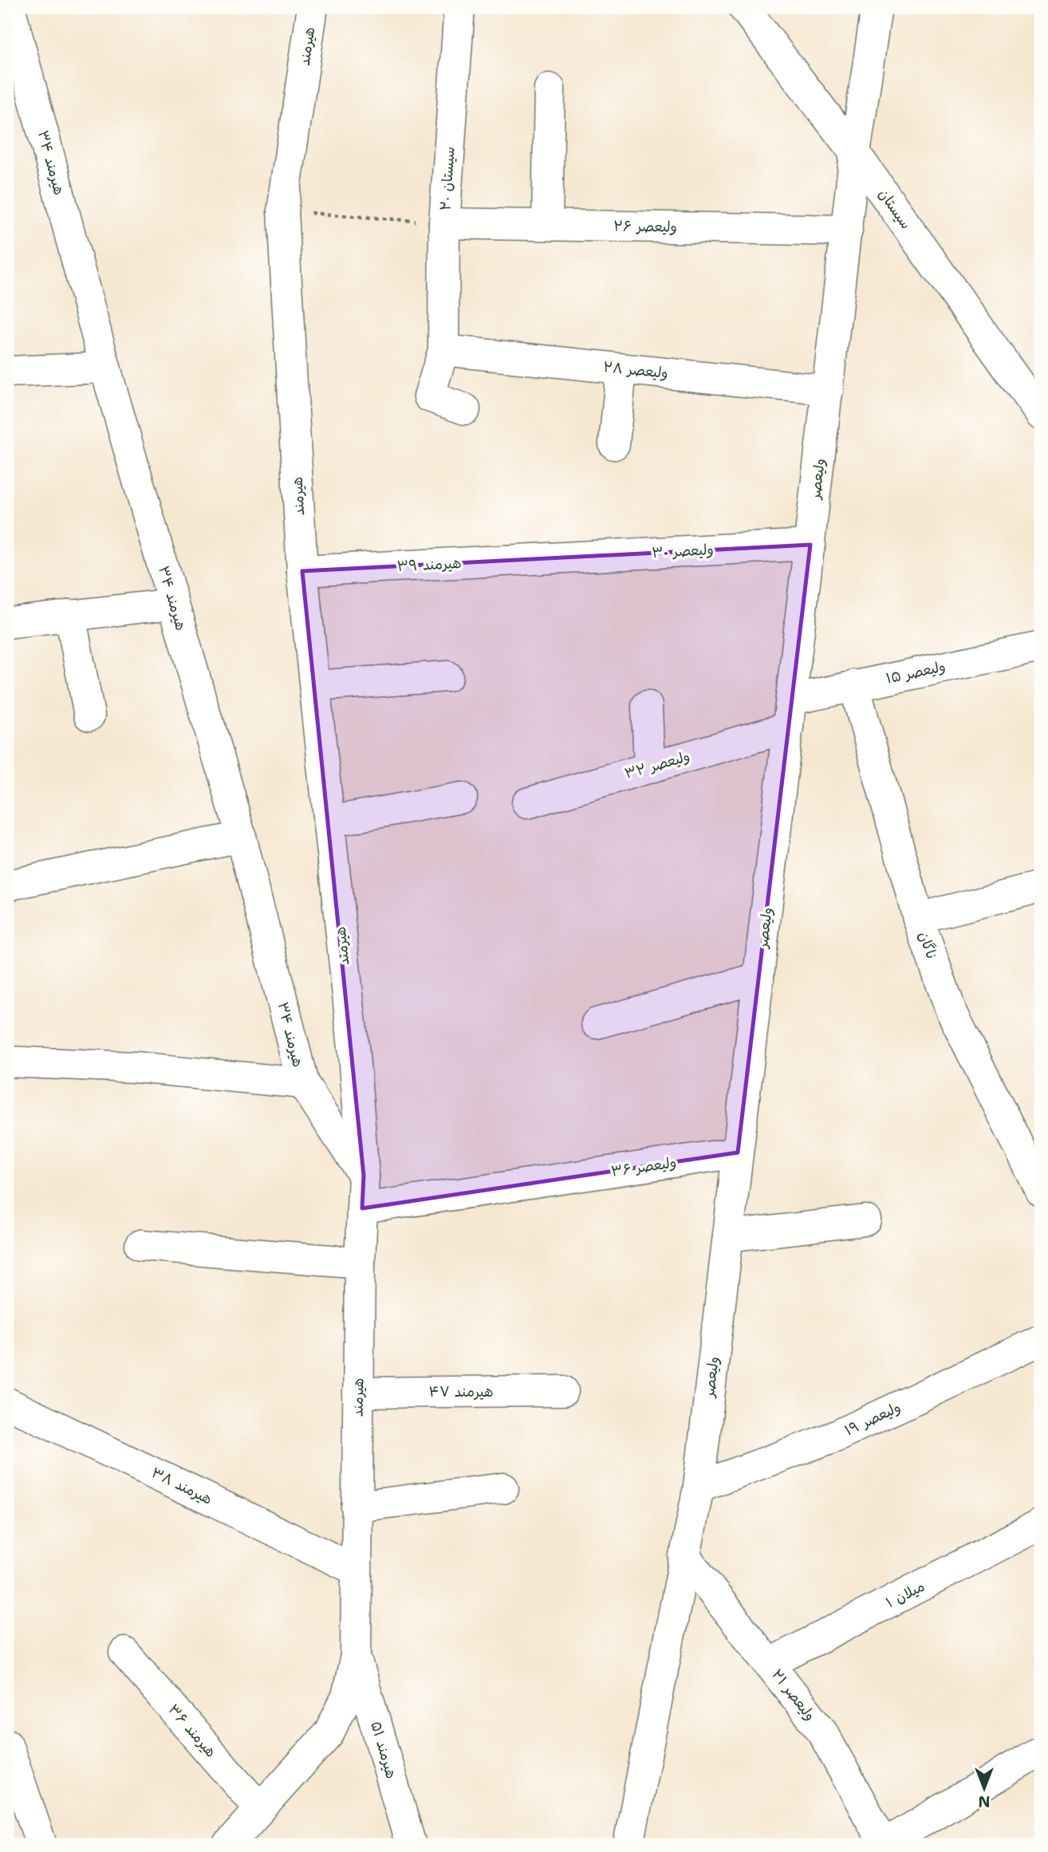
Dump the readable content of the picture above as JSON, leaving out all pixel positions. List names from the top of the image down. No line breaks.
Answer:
{"streets":{"street":["هیرمند","هیرمند ۳۴","سیستان ۲۰","سیستان","ولیعصر ۲۶","ولیعصر ۲۸","ولیعصر","ولیعصر ۳۰","هیرمند ۳۹","ولیعصر ۱۵","ولیعصر ۳۲","ناگان","ولیعصر ۳۶","هیرمند ۴۷","ولیعصر ۱۹","هیرمند ۳۸","میلان ۱","ولیعصر ۲۱","هیرمند ۳۶","هیرمند ۵۱"]},"crossings":[["هیرمند","هیرمند ۳۴"],["هیرمند","هیرمند ۳۹"],["هیرمند","ولیعصر ۳۶"],["هیرمند","هیرمند ۴۷"],["هیرمند","هیرمند ۳۸"],["هیرمند","هیرمند ۳۶"],["هیرمند","هیرمند ۵۱"],["سیستان ۲۰","ولیعصر ۲۶"],["سیستان ۲۰","ولیعصر ۲۸"],["سیستان","ولیعصر"],["ولیعصر ۲۶","ولیعصر"],["ولیعصر ۲۸","ولیعصر"],["ولیعصر","ولیعصر ۳۰"],["ولیعصر","ولیعصر ۱۵"],["ولیعصر","ولیعصر ۳۲"],["ولیعصر","ولیعصر ۳۶"],["ولیعصر","ولیعصر ۱۹"],["ولیعصر","ولیعصر ۲۱"],["ولیعصر ۳۰","هیرمند ۳۹"],["ولیعصر ۱۵","ولیعصر ۳۲"],["ولیعصر ۱۵","ناگان"],["میلان ۱","ولیعصر ۲۱"]],"north":"bottom"}
